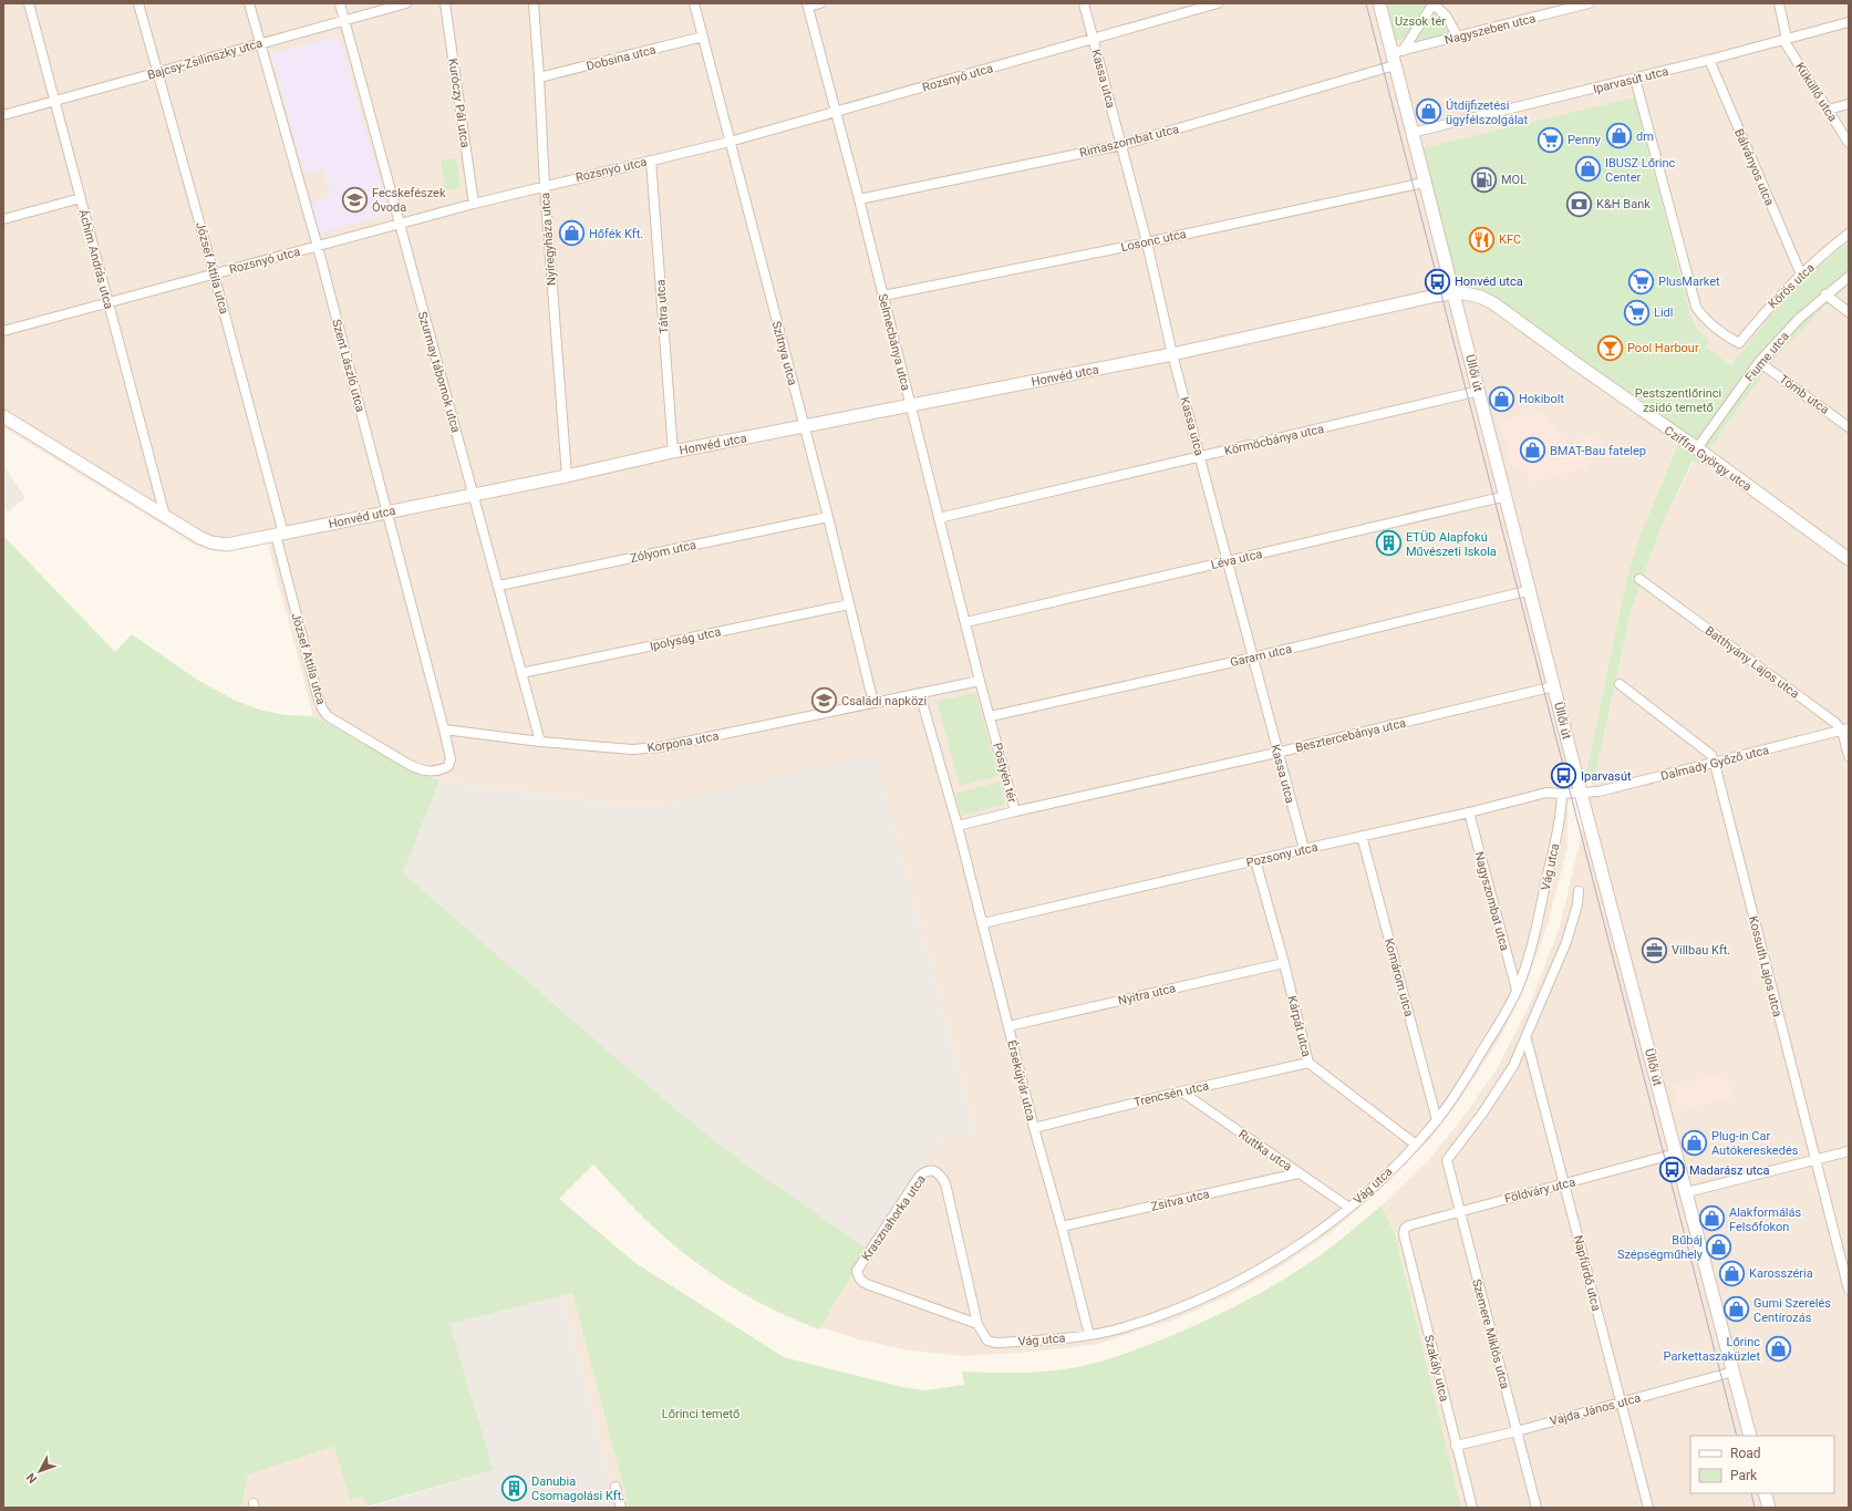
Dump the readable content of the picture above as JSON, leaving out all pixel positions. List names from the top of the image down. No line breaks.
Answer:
{"streets":{"street":["Nagyszeben utca","Dobsina utca","Bajcsy-Zsilinszky utca","Rozsnyó utca","Kassa utca","Iparvasút utca","Küküllő utca","Kuróczy Pál utca","Rimaszombat utca","Bálványos utca","Nyíregyháza utca","Losonc utca","Áchim András utca","József Attila utca","Körös utca","Tátra utca","Selmecbánya utca","Szitnya utca","Fiume utca","Szent László utca","Szurmay tábornok utca","Üllői út","Honvéd utca","Tömb utca","Körmöcbánya utca","Cziffra György utca","Zólyom utca","Léva utca","Ipolyság utca","Garam utca","Batthyány Lajos utca","Besztercebánya utca","Korpona utca","Dalmady Győző utca","Pöstyén tér","Pozsony utca","Vág utca","Nagyszombat utca","Kossuth Lajos utca","Komárom utca","Nyitra utca","Kárpát utca","Érsekújvár utca","Trencsén utca","Ruttka utca","Földváry utca","Zsitva utca","Krasznahorka utca","Napfürdő utca","Szemere Miklós utca","Szakály utca","Vajda János utca"]},"crossings":[["Nagyszeben utca","Üllői út"],["Dobsina utca","Nyíregyháza utca"],["Dobsina utca","Szitnya utca"],["Bajcsy-Zsilinszky utca","Áchim András utca"],["Bajcsy-Zsilinszky utca","József Attila utca"],["Bajcsy-Zsilinszky utca","Szent László utca"],["Bajcsy-Zsilinszky utca","Szurmay tábornok utca"],["Rozsnyó utca","Kassa utca"],["Rozsnyó utca","Kuróczy Pál utca"],["Rozsnyó utca","Nyíregyháza utca"],["Rozsnyó utca","Áchim András utca"],["Rozsnyó utca","József Attila utca"],["Rozsnyó utca","Tátra utca"],["Rozsnyó utca","Selmecbánya utca"],["Rozsnyó utca","Szitnya utca"],["Rozsnyó utca","Szent László utca"],["Rozsnyó utca","Szurmay tábornok utca"],["Kassa utca","Rimaszombat utca"],["Kassa utca","Losonc utca"],["Kassa utca","Honvéd utca"],["Kassa utca","Körmöcbánya utca"],["Kassa utca","Léva utca"],["Kassa utca","Garam utca"],["Kassa utca","Besztercebánya utca"],["Kassa utca","Pozsony utca"],["Iparvasút utca","Küküllő utca"],["Iparvasút utca","Bálványos utca"],["Iparvasút utca","Körös utca"],["Iparvasút utca","Üllői út"],["Rimaszombat utca","Selmecbánya utca"],["Rimaszombat utca","Üllői út"],["Bálványos utca","Körös utca"],["Nyíregyháza utca","Honvéd utca"],["Losonc utca","Selmecbánya utca"],["Losonc utca","Üllői út"],["Áchim András utca","Honvéd utca"],["József Attila utca","Szent László utca"],["József Attila utca","Honvéd utca"],["József Attila utca","Korpona utca"],["Tátra utca","Honvéd utca"],["Selmecbánya utca","Honvéd utca"],["Selmecbánya utca","Körmöcbánya utca"],["Selmecbánya utca","Léva utca"],["Selmecbánya utca","Pöstyén tér"],["Szitnya utca","Honvéd utca"],["Szitnya utca","Zólyom utca"],["Szitnya utca","Ipolyság utca"],["Szitnya utca","Korpona utca"],["Fiume utca","Tömb utca"],["Fiume utca","Cziffra György utca"],["Szent László utca","Honvéd utca"],["Szent László utca","Korpona utca"],["Szurmay tábornok utca","Honvéd utca"],["Szurmay tábornok utca","Zólyom utca"],["Szurmay tábornok utca","Ipolyság utca"],["Szurmay tábornok utca","Korpona utca"],["Üllői út","Honvéd utca"],["Üllői út","Körmöcbánya utca"],["Üllői út","Cziffra György utca"],["Üllői út","Léva utca"],["Üllői út","Garam utca"],["Üllői út","Besztercebánya utca"],["Üllői út","Dalmady Győző utca"],["Üllői út","Pozsony utca"],["Üllői út","Földváry utca"],["Üllői út","Vajda János utca"],["Honvéd utca","Cziffra György utca"],["Garam utca","Pöstyén tér"],["Batthyány Lajos utca","Dalmady Győző utca"],["Besztercebánya utca","Pöstyén tér"],["Dalmady Győző utca","Pozsony utca"],["Dalmady Győző utca","Kossuth Lajos utca"],["Pöstyén tér","Érsekújvár utca"],["Pozsony utca","Vág utca"],["Pozsony utca","Nagyszombat utca"],["Pozsony utca","Komárom utca"],["Pozsony utca","Kárpát utca"],["Pozsony utca","Érsekújvár utca"],["Vág utca","Nagyszombat utca"],["Vág utca","Komárom utca"],["Vág utca","Kárpát utca"],["Vág utca","Érsekújvár utca"],["Vág utca","Ruttka utca"],["Vág utca","Krasznahorka utca"],["Nyitra utca","Kárpát utca"],["Nyitra utca","Érsekújvár utca"],["Kárpát utca","Trencsén utca"],["Érsekújvár utca","Trencsén utca"],["Érsekújvár utca","Zsitva utca"],["Trencsén utca","Ruttka utca"],["Ruttka utca","Zsitva utca"],["Földváry utca","Napfürdő utca"],["Földváry utca","Szemere Miklós utca"],["Földváry utca","Szakály utca"],["Napfürdő utca","Szemere Miklós utca"],["Napfürdő utca","Vajda János utca"],["Szemere Miklós utca","Vajda János utca"],["Szakály utca","Vajda János utca"]],"parks":["Uzsok tér","Pestszentlőrinci zsidó temető","Lőrinci temető"],"places":{"shop":["Útdíjfizetési ügyfélszolgálat","dm","IBUSZ Lőrinc Center","Hőfék Kft.","Hokibolt","BMAT-Bau fatelep","Plug-in Car Autókereskedés","Alakformálás Felsőfokon","Bűbáj Szépségműhely","Karosszéria","Gumi Szerelés Centírozás","Lőrinc Parkettaszaküzlet"],"supermarket":["Penny","PlusMarket","Lidl"],"fuel station":["MOL"],"school or university":["Fecskefészek Óvoda","Családi napközi"],"bank":["K&H Bank"],"restaurant":["KFC"],"bus stop":["Honvéd utca","Iparvasút","Madarász utca"],"bar":["Pool Harbour"],"building":["ETÜD Alapfokú Művészeti Iskola","Danubia Csomagolási Kft."],"office":["Villbau Kft."]},"legend":["Road","Park"],"north":"bottom left"}
